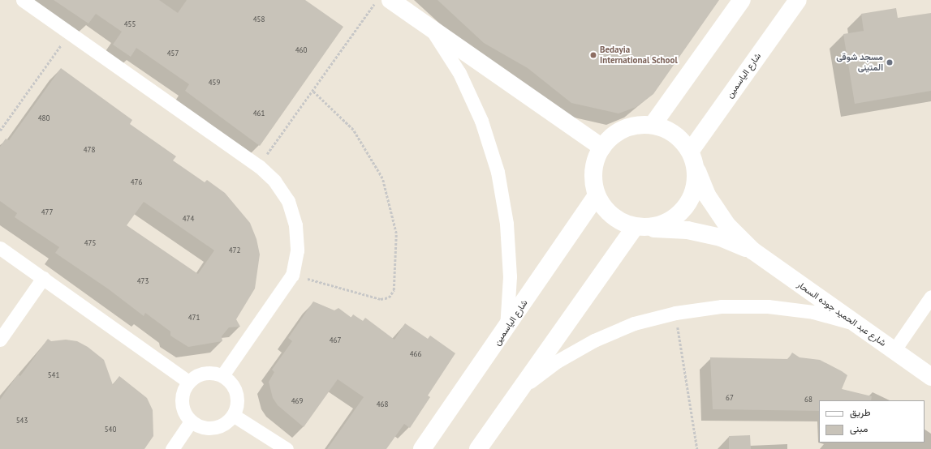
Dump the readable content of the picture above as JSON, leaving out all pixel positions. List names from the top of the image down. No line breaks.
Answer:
{"streets":{"street":["شارع الياسمين","شارع عبد الحميد جوده السحار"]},"crossings":[["شارع الياسمين","شارع عبد الحميد جوده السحار"]],"places":["Bedayia International School","مسجد شوقى المتينى"],"house_numbers":["458","455","460","457","459","461","480","478","476","477","474","475","472","473","471","467","466","541","67","68","469","468","543","540"],"legend":["طريق","مبنى"]}
